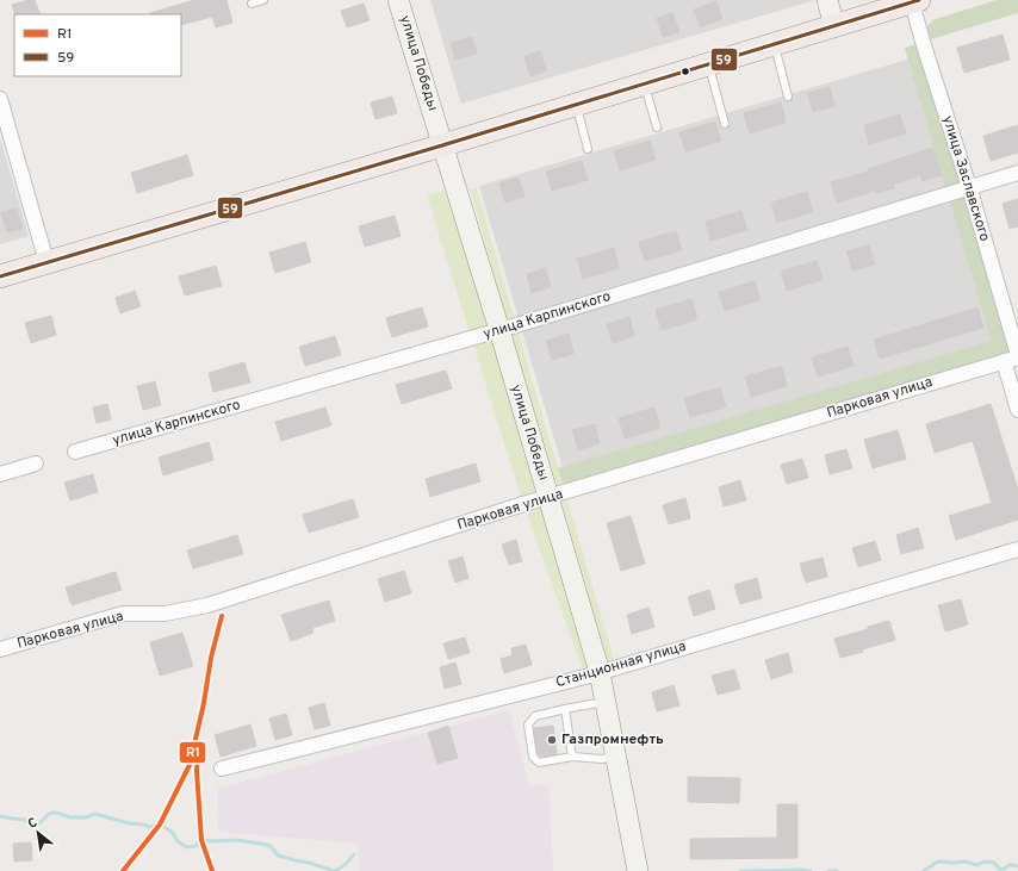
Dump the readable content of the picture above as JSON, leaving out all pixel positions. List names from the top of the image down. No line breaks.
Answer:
{"streets":{"main road":["улица Победы"],"street":["улица Заславского","улица Карпинского","Парковая улица","Станционная улица"]},"crossings":[["улица Победы","улица Карпинского"],["улица Победы","Парковая улица"],["улица Победы","Станционная улица"],["улица Заславского","улица Карпинского"],["улица Заславского","Парковая улица"]],"places":["Газпромнефть"],"lines":["transit line 59","transit line R1"],"legend":["R1","59"],"north":"top left"}
